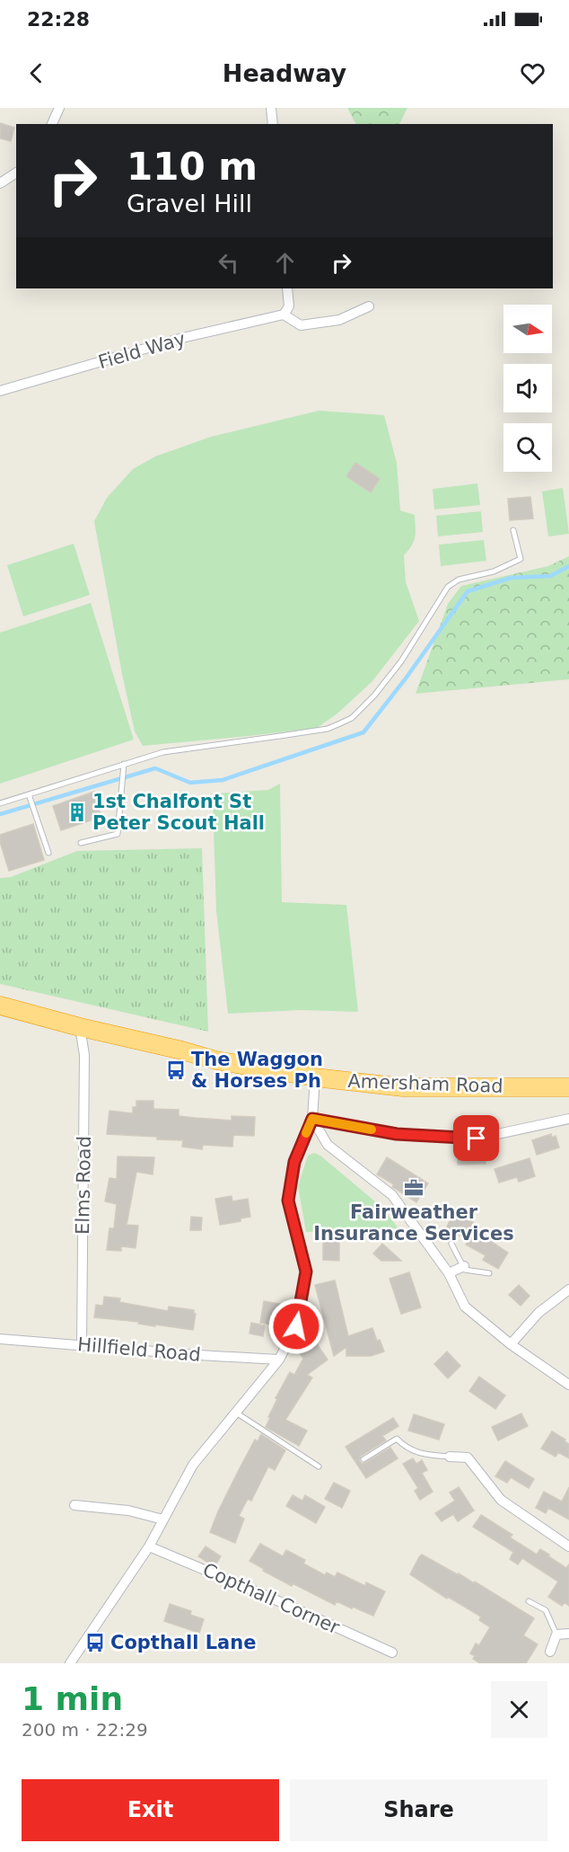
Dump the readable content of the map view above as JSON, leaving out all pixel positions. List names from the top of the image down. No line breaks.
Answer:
{"streets":{"highway":["Amersham Road"],"street":["Field Way","Elms Road","Hillfield Road","Copthall Corner"]},"crossings":[["Amersham Road","Elms Road"],["Elms Road","Hillfield Road"]],"places":{"building":["1st Chalfont St Peter Scout Hall"],"bus stop":["The Waggon & Horses Ph","Copthall Lane"],"office":["Fairweather Insurance Services"]},"north":"right","page":{"status":"22:28","header":"Headway","turn":["110 m","Gravel Hill"],"heading":["1 min","200 m · 22:29"],"buttons":["Exit","Share"]}}
